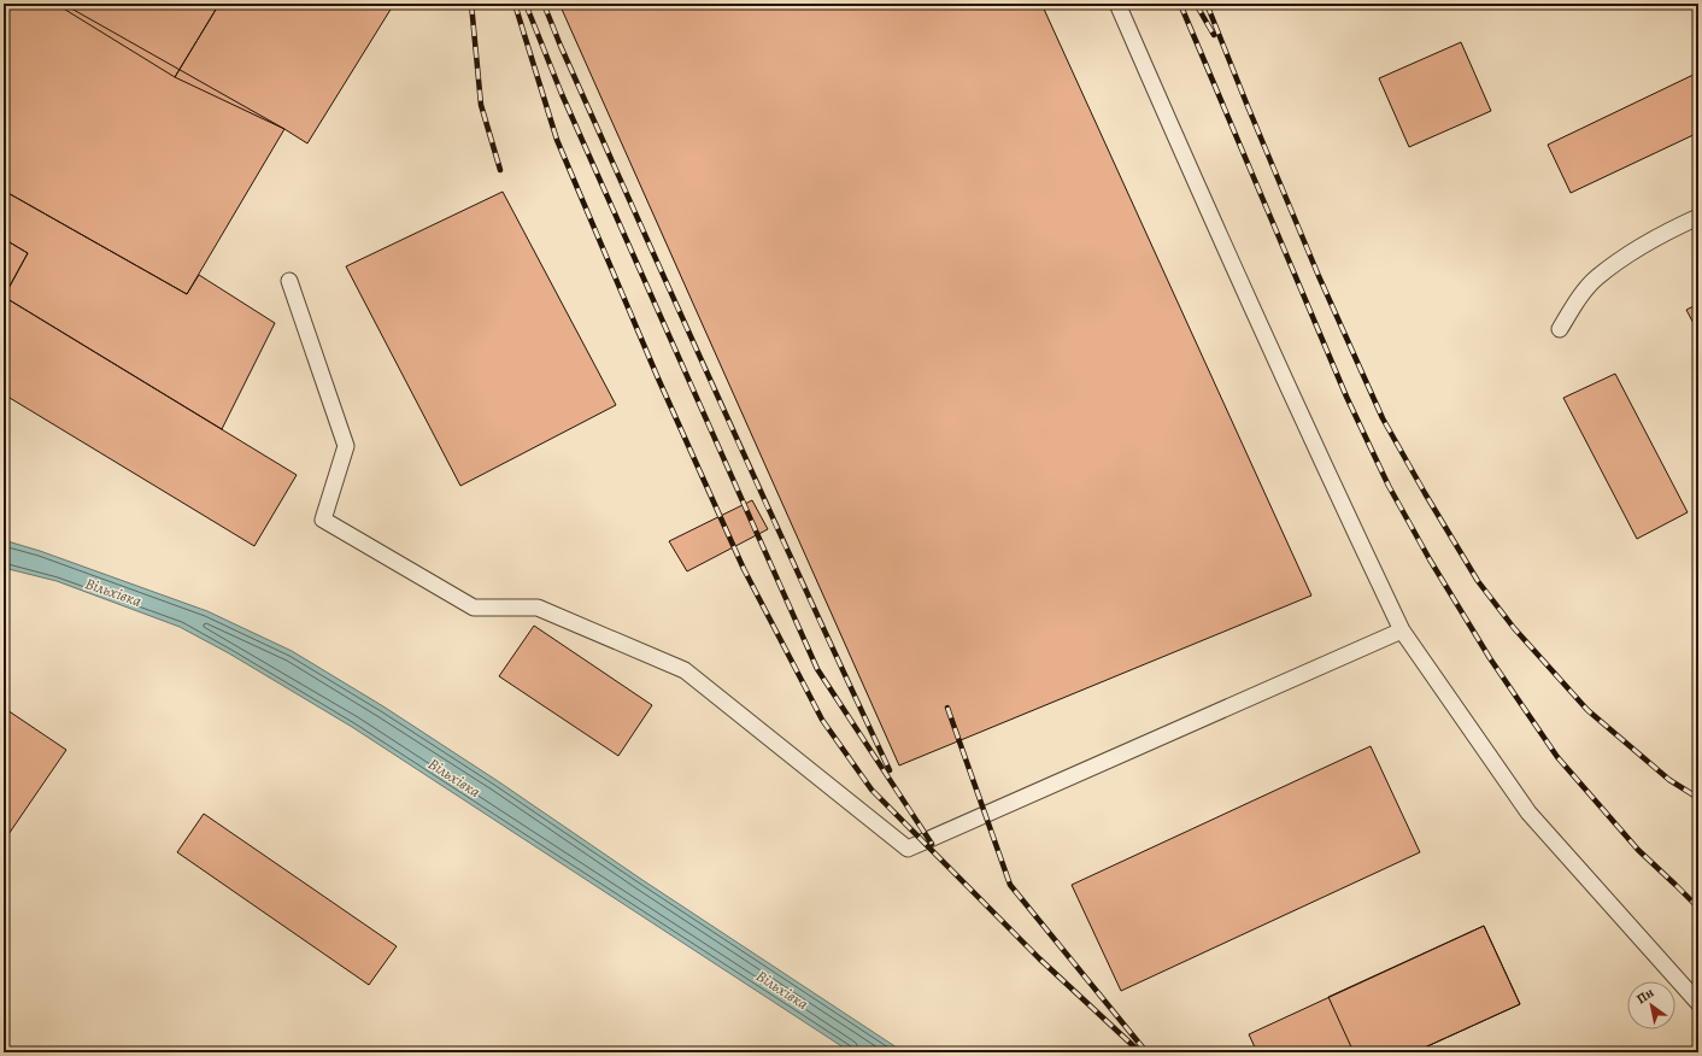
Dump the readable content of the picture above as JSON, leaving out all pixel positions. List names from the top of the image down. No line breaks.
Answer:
{"water":["Вільхівка"],"north":"top left"}
